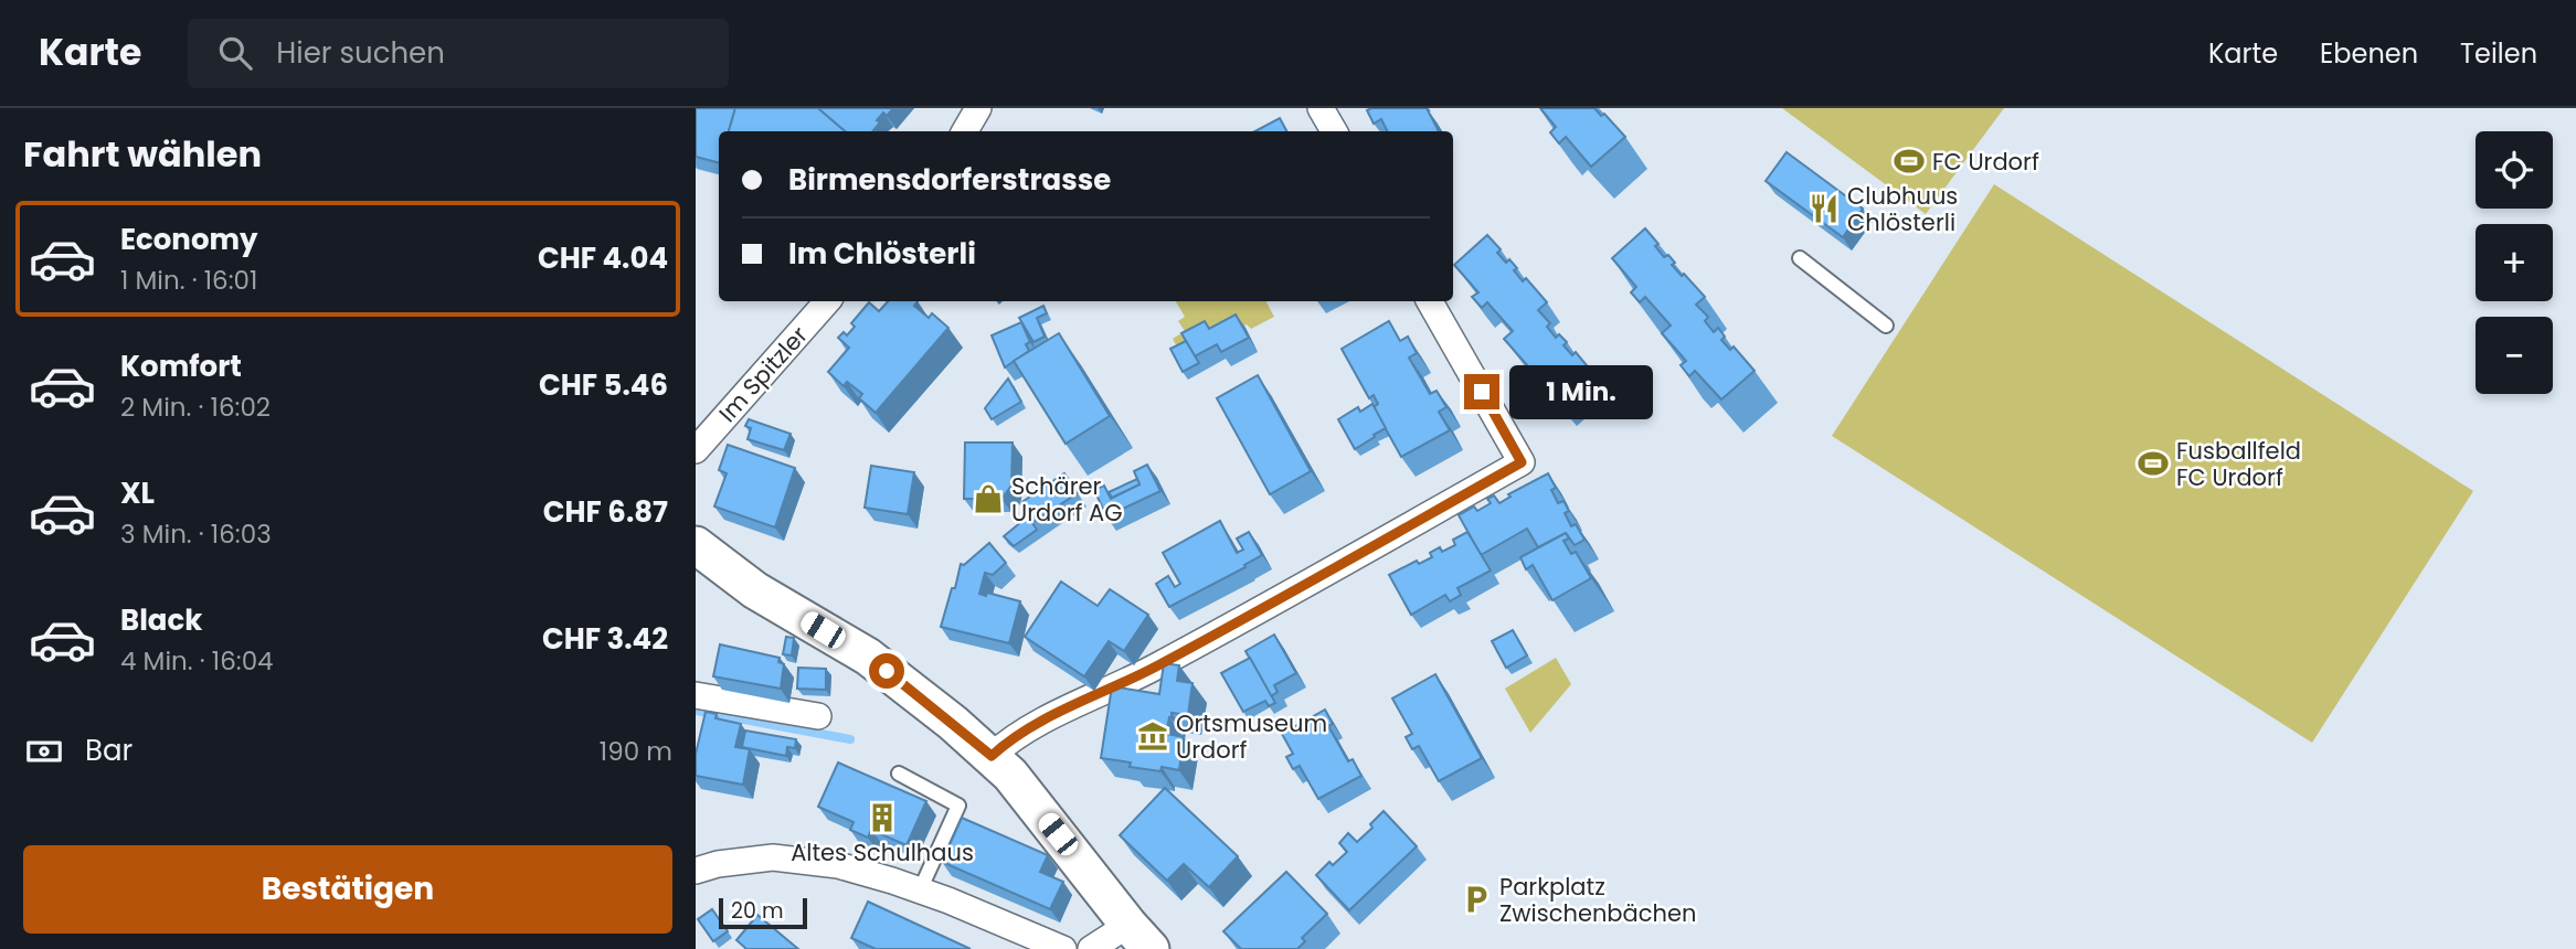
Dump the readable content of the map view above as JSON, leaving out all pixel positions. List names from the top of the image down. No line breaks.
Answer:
{"streets":{"street":["Im Spitzler"]},"places":{"sports":["FC Urdorf","Fusballfeld FC Urdorf"],"restaurant":["Clubhuus Chlösterli"],"shop":["Schärer Urdorf AG"],"museum":["Ortsmuseum Urdorf"],"building":["Altes Schulhaus"],"parking":["Parkplatz Zwischenbächen"]},"scale_bar":"20 m","page":{"header":"Karte","search":"Hier suchen","nav":["Karte","Ebenen","Teilen"],"heading":"Fahrt wählen","map_buttons":["+","−"],"banner":["Birmensdorferstrasse","Im Chlösterli"],"list":[{"name":"Economy","note":"1 Min. · 16:01","value":"CHF 4.04"},{"name":"Komfort","note":"2 Min. · 16:02","value":"CHF 5.46"},{"name":"XL","note":"3 Min. · 16:03","value":"CHF 6.87"},{"name":"Black","note":"4 Min. · 16:04","value":"CHF 3.42"}],"bubble":"1 Min.","pay":["Bar","190 m"],"buttons":"Bestätigen","scale":"20 m"}}
